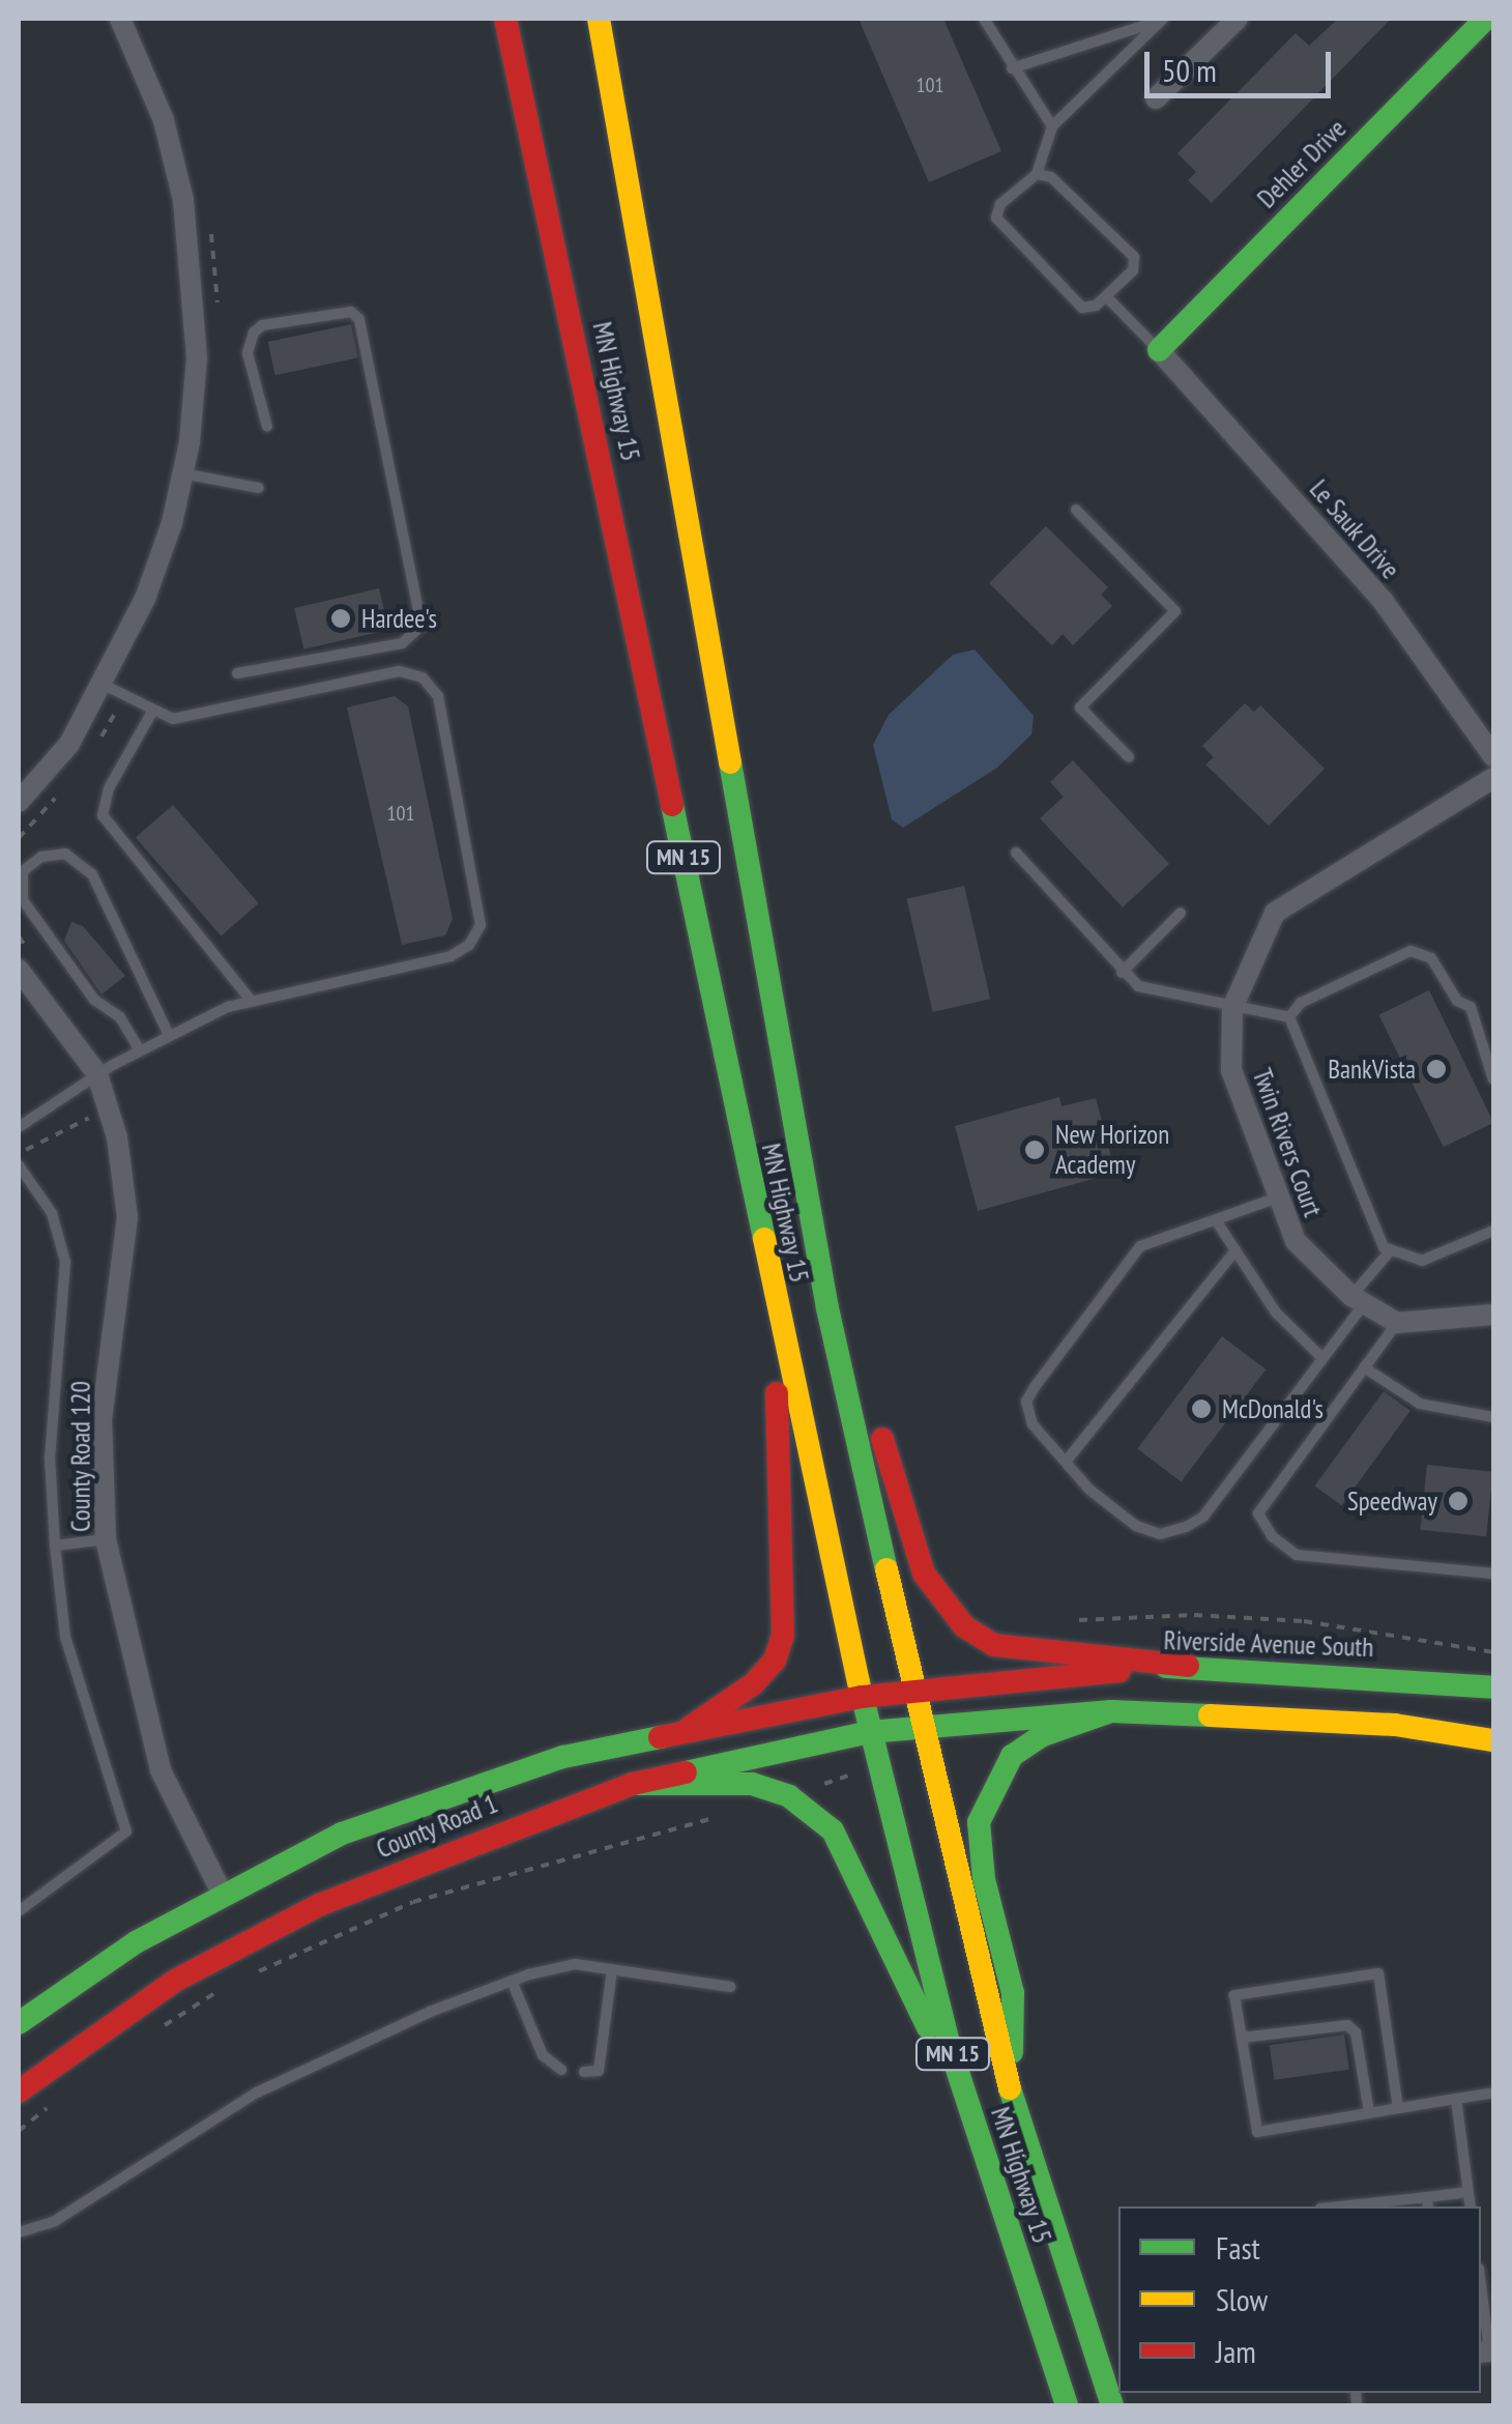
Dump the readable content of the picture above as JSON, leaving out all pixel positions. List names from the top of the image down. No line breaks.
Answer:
{"streets":{"main road":["Dehler Drive","MN Highway 15","MN 15","Riverside Avenue South","County Road 1"],"street":["Le Sauk Drive","Twin Rivers Court","County Road 120"]},"crossings":[["Dehler Drive","Le Sauk Drive"],["MN Highway 15","MN 15"],["MN Highway 15","Riverside Avenue South"],["MN Highway 15","County Road 1"],["MN 15","Riverside Avenue South"],["MN 15","County Road 1"],["County Road 120","County Road 1"],["Riverside Avenue South","County Road 1"]],"places":["Hardee's","BankVista","New Horizon Academy","McDonald's","Speedway"],"house_numbers":["101","101"],"legend":["Fast","Slow","Jam"],"scale_bar":"50 m"}
